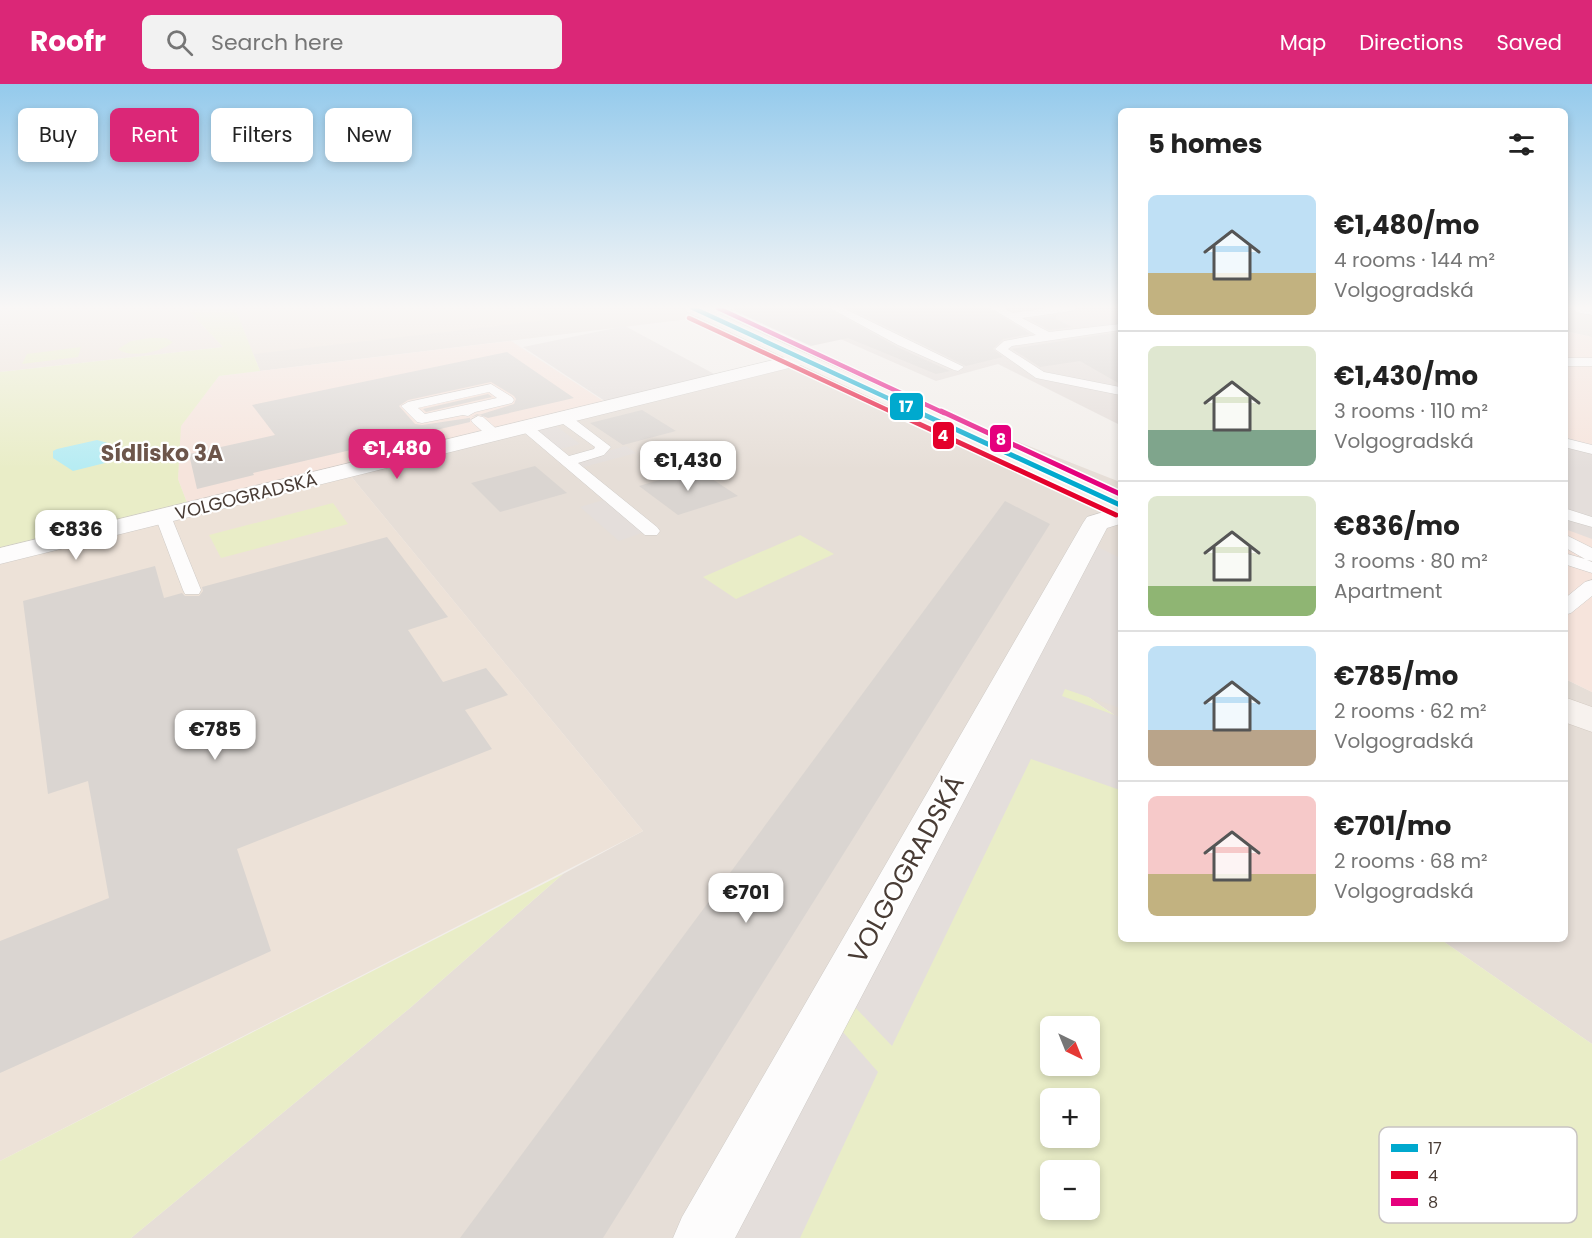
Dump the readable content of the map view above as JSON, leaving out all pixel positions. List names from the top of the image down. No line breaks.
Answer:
{"streets":{"street":["VOLGOGRADSKÁ"]},"districts":["Sídlisko 3A"],"lines":["transit line 17","transit line 4","transit line 8"],"legend":["17","4","8"],"north":"bottom right","page":{"header":"Roofr","search":"Search here","nav":["Map","Directions","Saved"],"chip":["Buy","Rent","Filters","New"],"heading":"5 homes","list":[{"name":"€1,480/mo","note":"4 rooms · 144 m² · Volgogradská"},{"name":"€1,430/mo","note":"3 rooms · 110 m² · Volgogradská"},{"name":"€836/mo","note":"3 rooms · 80 m² · Apartment"},{"name":"€785/mo","note":"2 rooms · 62 m² · Volgogradská"},{"name":"€701/mo","note":"2 rooms · 68 m² · Volgogradská"}],"price":["€1,480","€1,430","€836","€785","€701"],"map_buttons":["+","−"]}}
